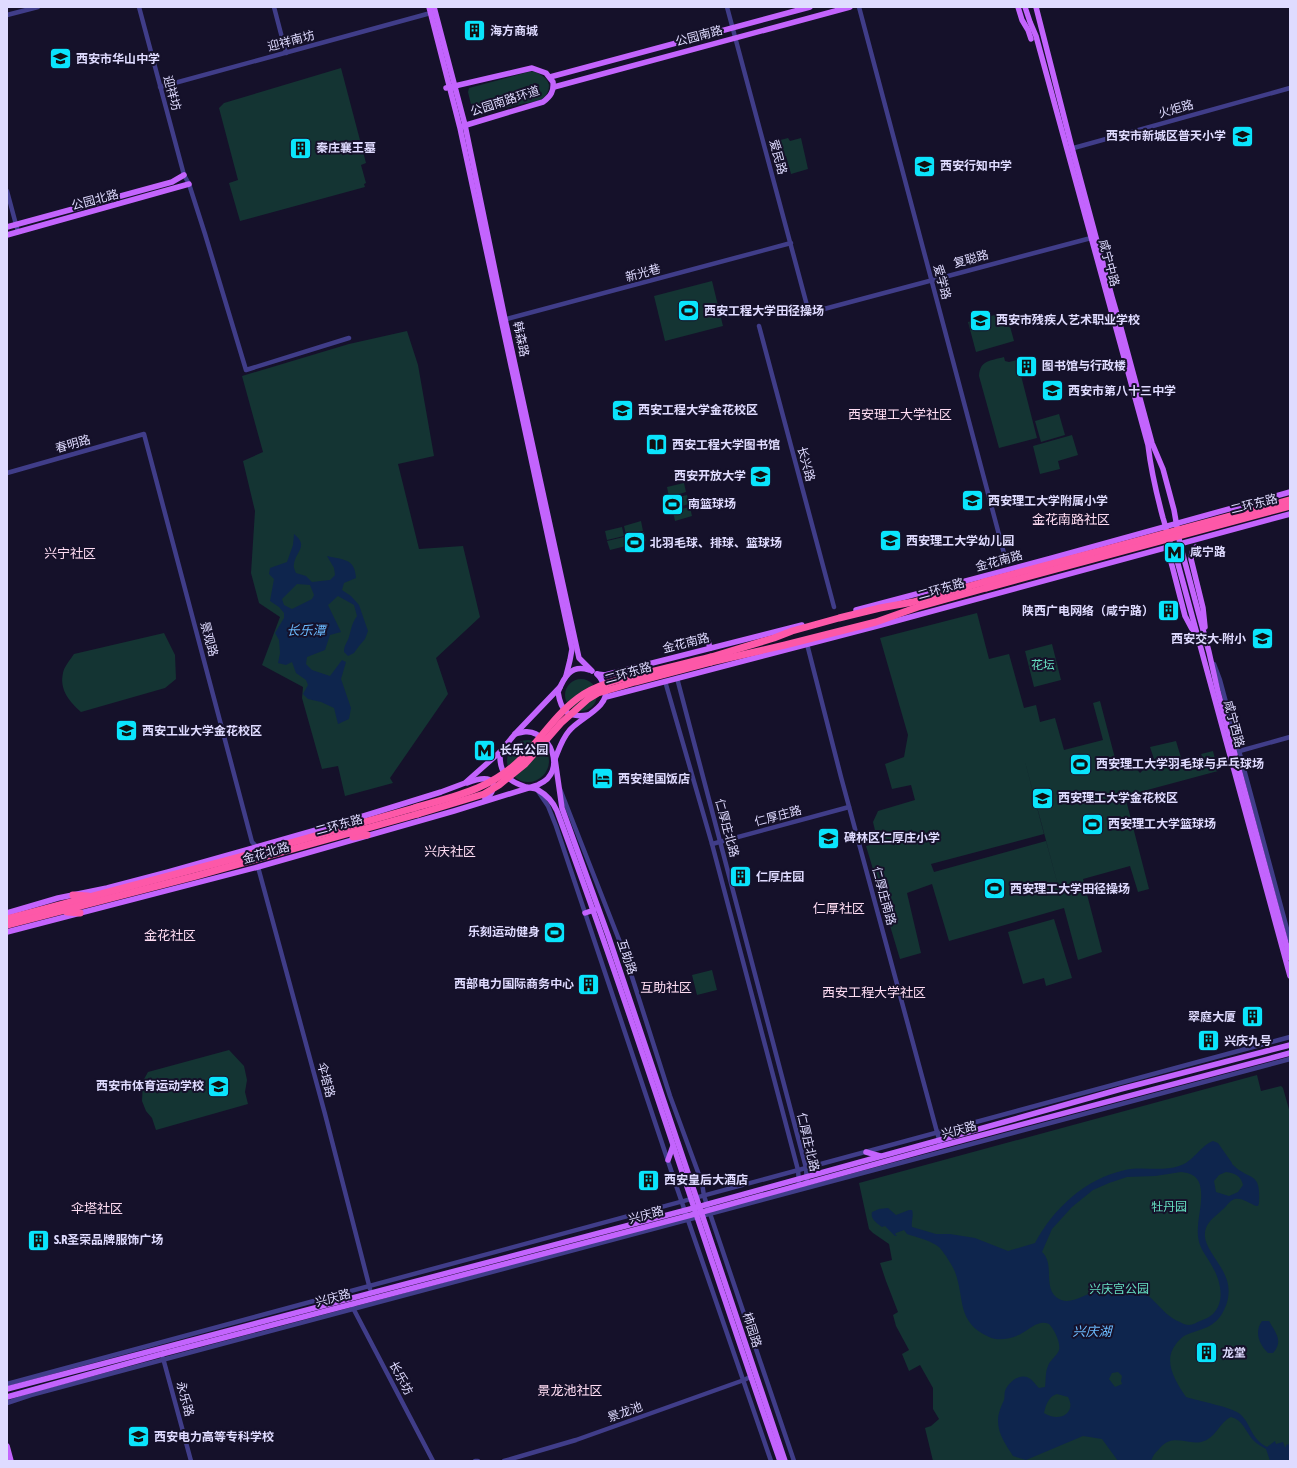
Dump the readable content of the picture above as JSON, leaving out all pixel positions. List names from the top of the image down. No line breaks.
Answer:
{"streets":{"highway":["二环东路"],"main road":["公园南路","公园南路环道","公园北路","咸宁中路","韩森路","金花南路","咸宁西路","金花北路","互助路","兴庆路","柿园路"],"street":["迎祥南坊","迎祥坊","火炬路","爱民路","复聪路","新光巷","爱学路","春明路","长兴路","景观路","仁厚庄路","仁厚庄北路","仁厚庄南路","伞塔路","长乐坊","永乐路","景龙池"]},"crossings":[["公园南路","公园南路环道"],["公园南路","爱民路"],["迎祥南坊","迎祥坊"],["迎祥坊","公园北路"],["公园南路环道","韩森路"],["火炬路","咸宁中路"],["爱民路","复聪路"],["爱民路","新光巷"],["复聪路","咸宁中路"],["复聪路","爱学路"],["咸宁中路","二环东路"],["咸宁中路","金花南路"],["咸宁中路","咸宁西路"],["新光巷","韩森路"],["韩森路","金花南路"],["春明路","景观路"],["二环东路","金花南路"],["二环东路","咸宁西路"],["金花南路","咸宁西路"],["景观路","金花北路"],["仁厚庄路","仁厚庄北路"],["仁厚庄路","仁厚庄南路"],["仁厚庄北路","兴庆路"],["金花北路","互助路"],["金花北路","伞塔路"],["仁厚庄南路","兴庆路"],["互助路","兴庆路"],["互助路","柿园路"],["伞塔路","兴庆路"],["兴庆路","柿园路"],["兴庆路","长乐坊"],["兴庆路","永乐路"],["柿园路","景龙池"]],"districts":["西安理工大学社区","金花南路社区","兴宁社区","兴庆社区","仁厚社区","金花社区","互助社区","西安工程大学社区","伞塔社区","景龙池社区"],"water":["长乐潭","兴庆湖"],"parks":["花坛","牡丹园","兴庆宫公园"],"places":{"building":["海方商城","秦庄襄王墓","图书馆与行政楼","陕西广电网络（咸宁路）","仁厚庄园","西部电力国际商务中心","翠庭大厦","兴庆九号","西安皇后大酒店","S.R圣荣品牌服饰广场","龙堂"],"school or university":["西安市华山中学","西安市新城区普天小学","西安行知中学","西安市残疾人艺术职业学校","西安市第八十三中学","西安工程大学金花校区","西安开放大学","西安理工大学附属小学","西安理工大学幼儿园","西安交大-附小","西安工业大学金花校区","西安理工大学金花校区","碑林区仁厚庄小学","西安市体育运动学校","西安电力高等专科学校"],"sports":["西安工程大学田径操场","南篮球场","北羽毛球、排球、篮球场","西安理工大学羽毛球与乒乓球场","西安理工大学篮球场","西安理工大学田径操场","乐刻运动健身"],"library":["西安工程大学图书馆"],"metro station":["咸宁路","长乐公园"],"hotel":["西安建国饭店"]}}
